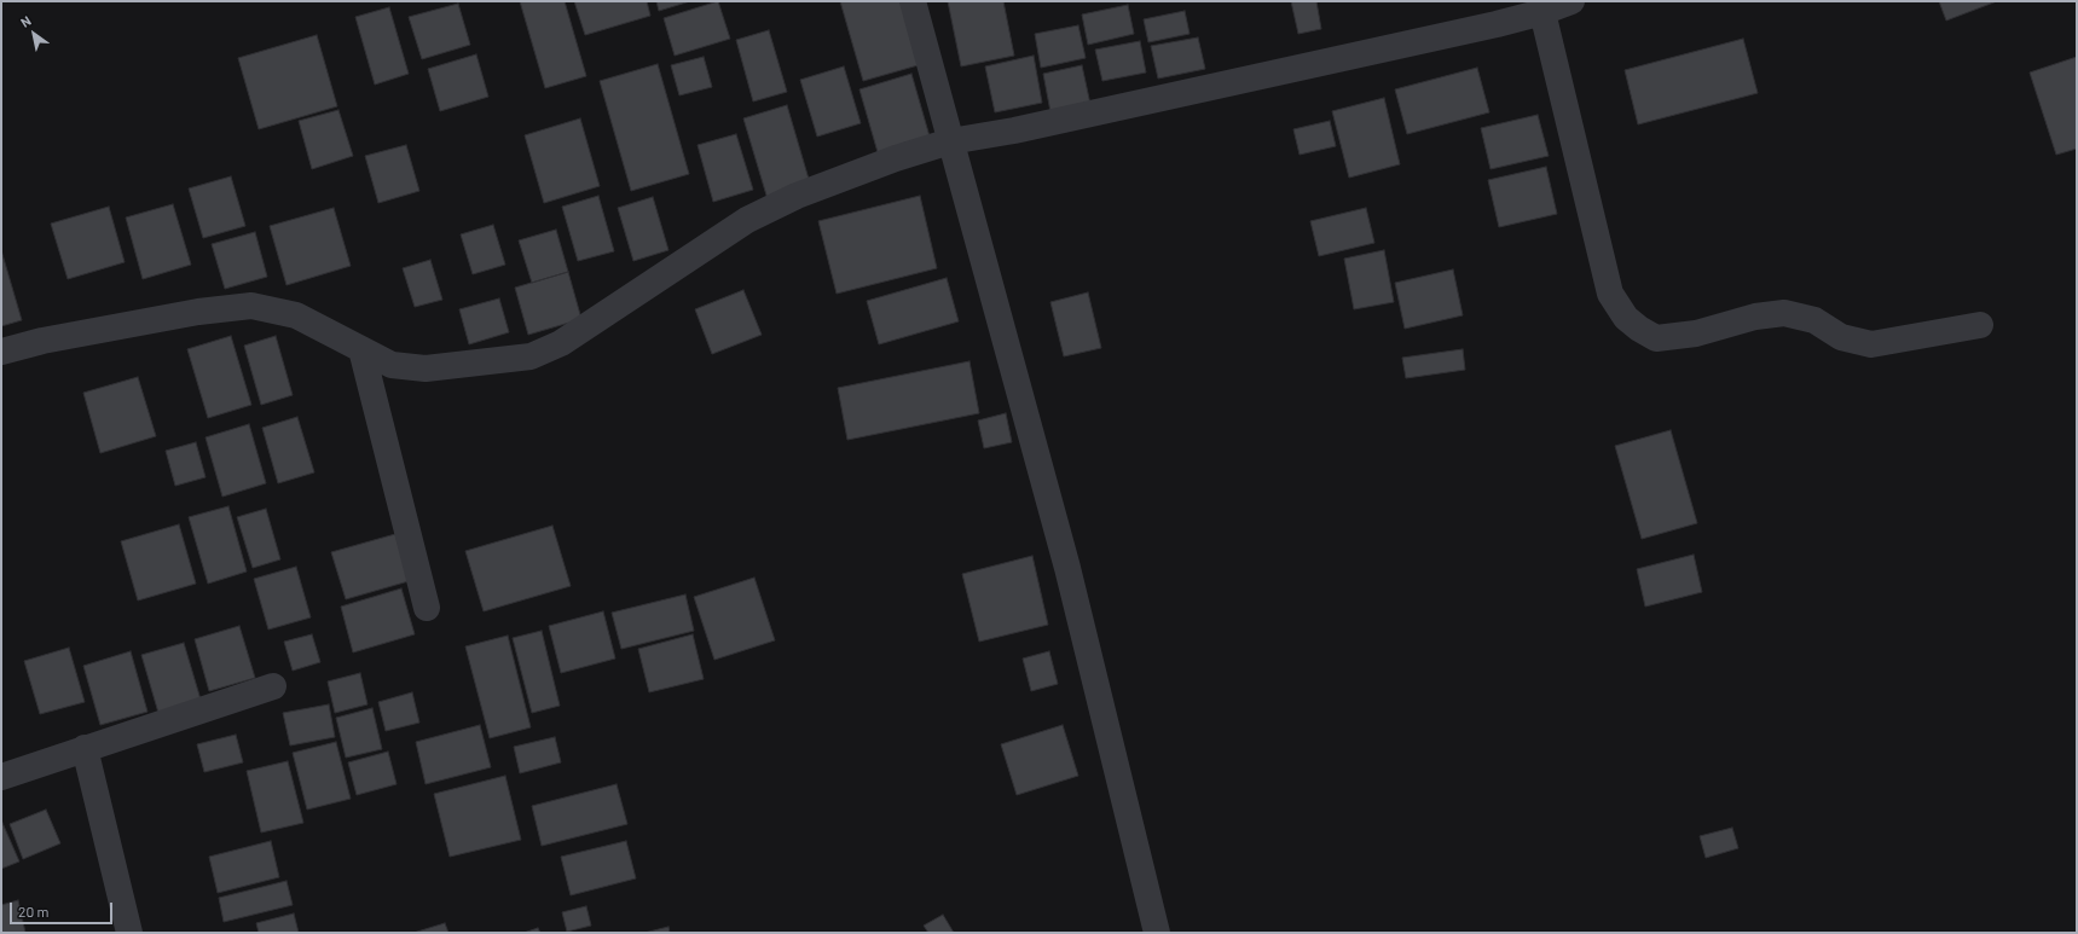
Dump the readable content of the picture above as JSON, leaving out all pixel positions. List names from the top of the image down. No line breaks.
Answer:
{"scale_bar":"20 m","north":"top left"}
